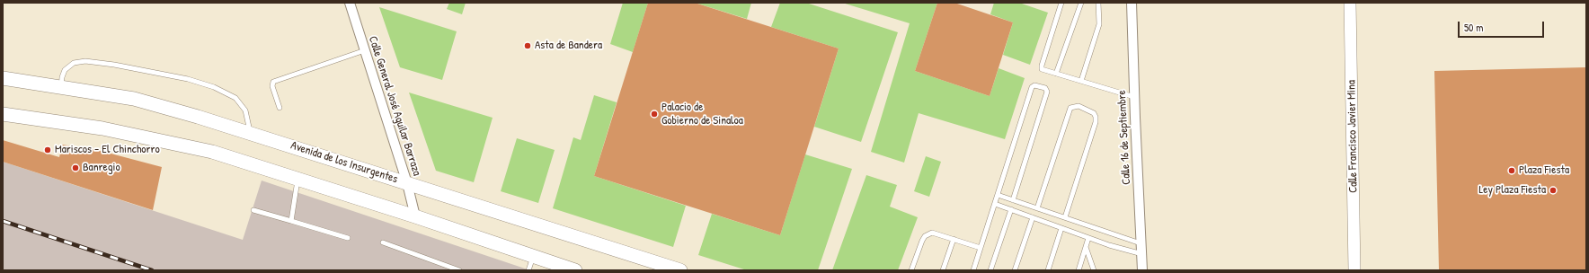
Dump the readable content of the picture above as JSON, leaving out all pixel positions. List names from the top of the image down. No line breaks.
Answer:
{"streets":{"main road":["Avenida de los Insurgentes"],"street":["Calle General José Aguilar Barraza","Calle Francisco Javier Mina","Calle 16 de Septiembre"]},"crossings":[["Calle General José Aguilar Barraza","Avenida de los Insurgentes"]],"places":["Asta de Bandera","Palacio de Gobierno de Sinaloa","Mariscos - El Chinchorro","Banregio","Plaza Fiesta","Ley Plaza Fiesta"],"scale_bar":"50 m"}
